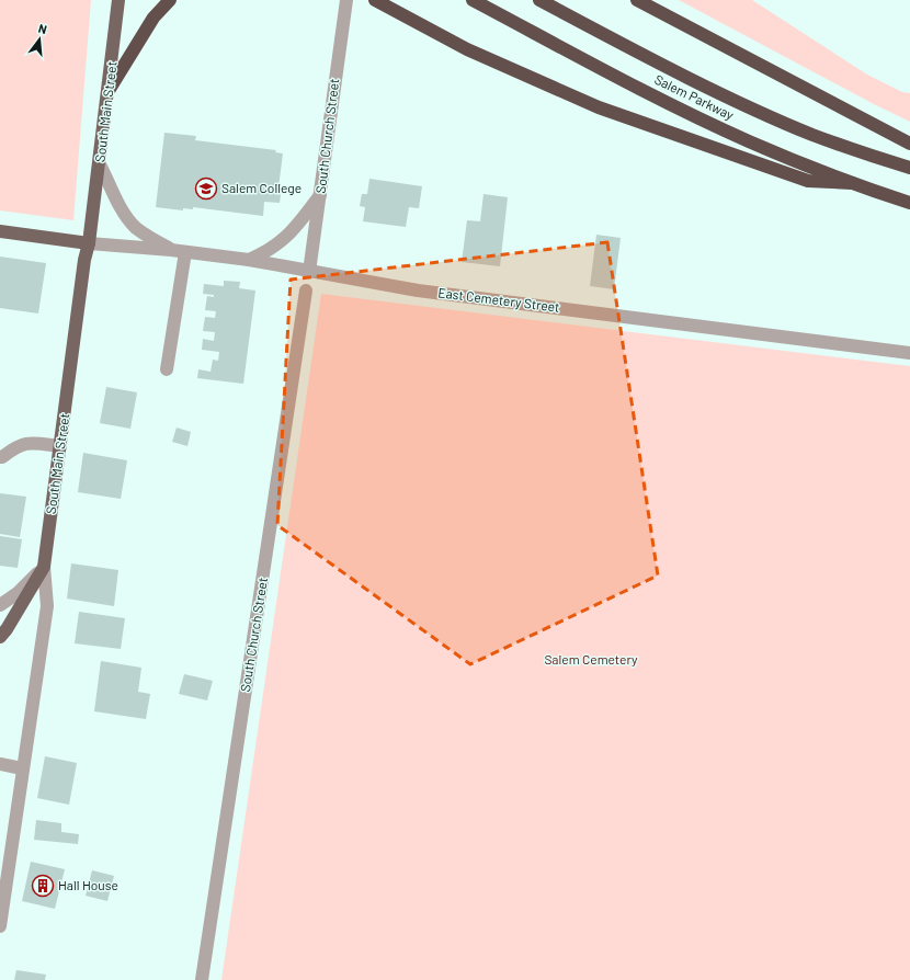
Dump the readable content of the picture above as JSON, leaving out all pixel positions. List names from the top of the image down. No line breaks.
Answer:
{"streets":{"highway":["Salem Parkway"],"main road":["South Main Street"],"street":["South Church Street","East Cemetery Street"]},"crossings":[["South Main Street","East Cemetery Street"],["South Church Street","East Cemetery Street"]],"parks":["Salem Cemetery"],"places":{"school or university":["Salem College"],"building":["Hall House"]},"north":"top"}
